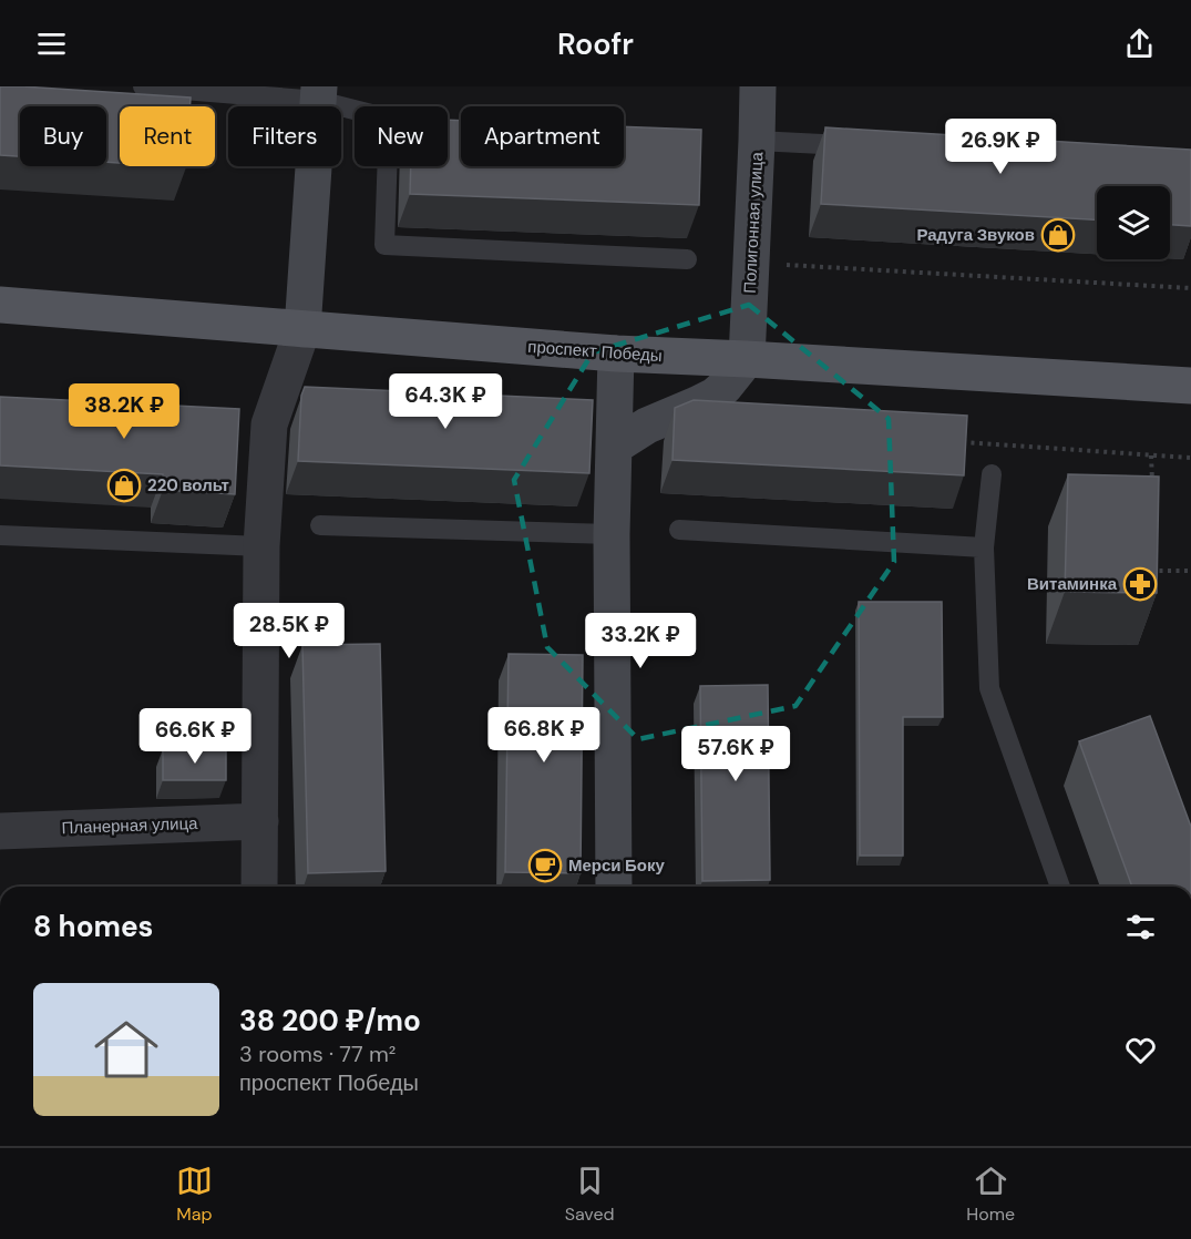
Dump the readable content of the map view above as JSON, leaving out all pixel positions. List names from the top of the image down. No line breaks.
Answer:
{"streets":{"main road":["проспект Победы"],"street":["Полигонная улица","Планерная улица"]},"crossings":[["Полигонная улица","проспект Победы"]],"places":{"shop":["Радуга Звуков","220 вольт"],"pharmacy":["Витаминка"],"cafe":["Мерси Боку"]},"page":{"header":"Roofr","chip":["Buy","Rent","Filters","New","Apartment"],"price":["26.9K ₽","64.3K ₽","38.2K ₽","28.5K ₽","33.2K ₽","66.8K ₽","66.6K ₽","57.6K ₽"],"heading":"8 homes","list":[{"name":"38 200 ₽/mo","note":"3 rooms · 77 m² · проспект Победы"}],"tabs":["Map","Saved","Home"]}}
